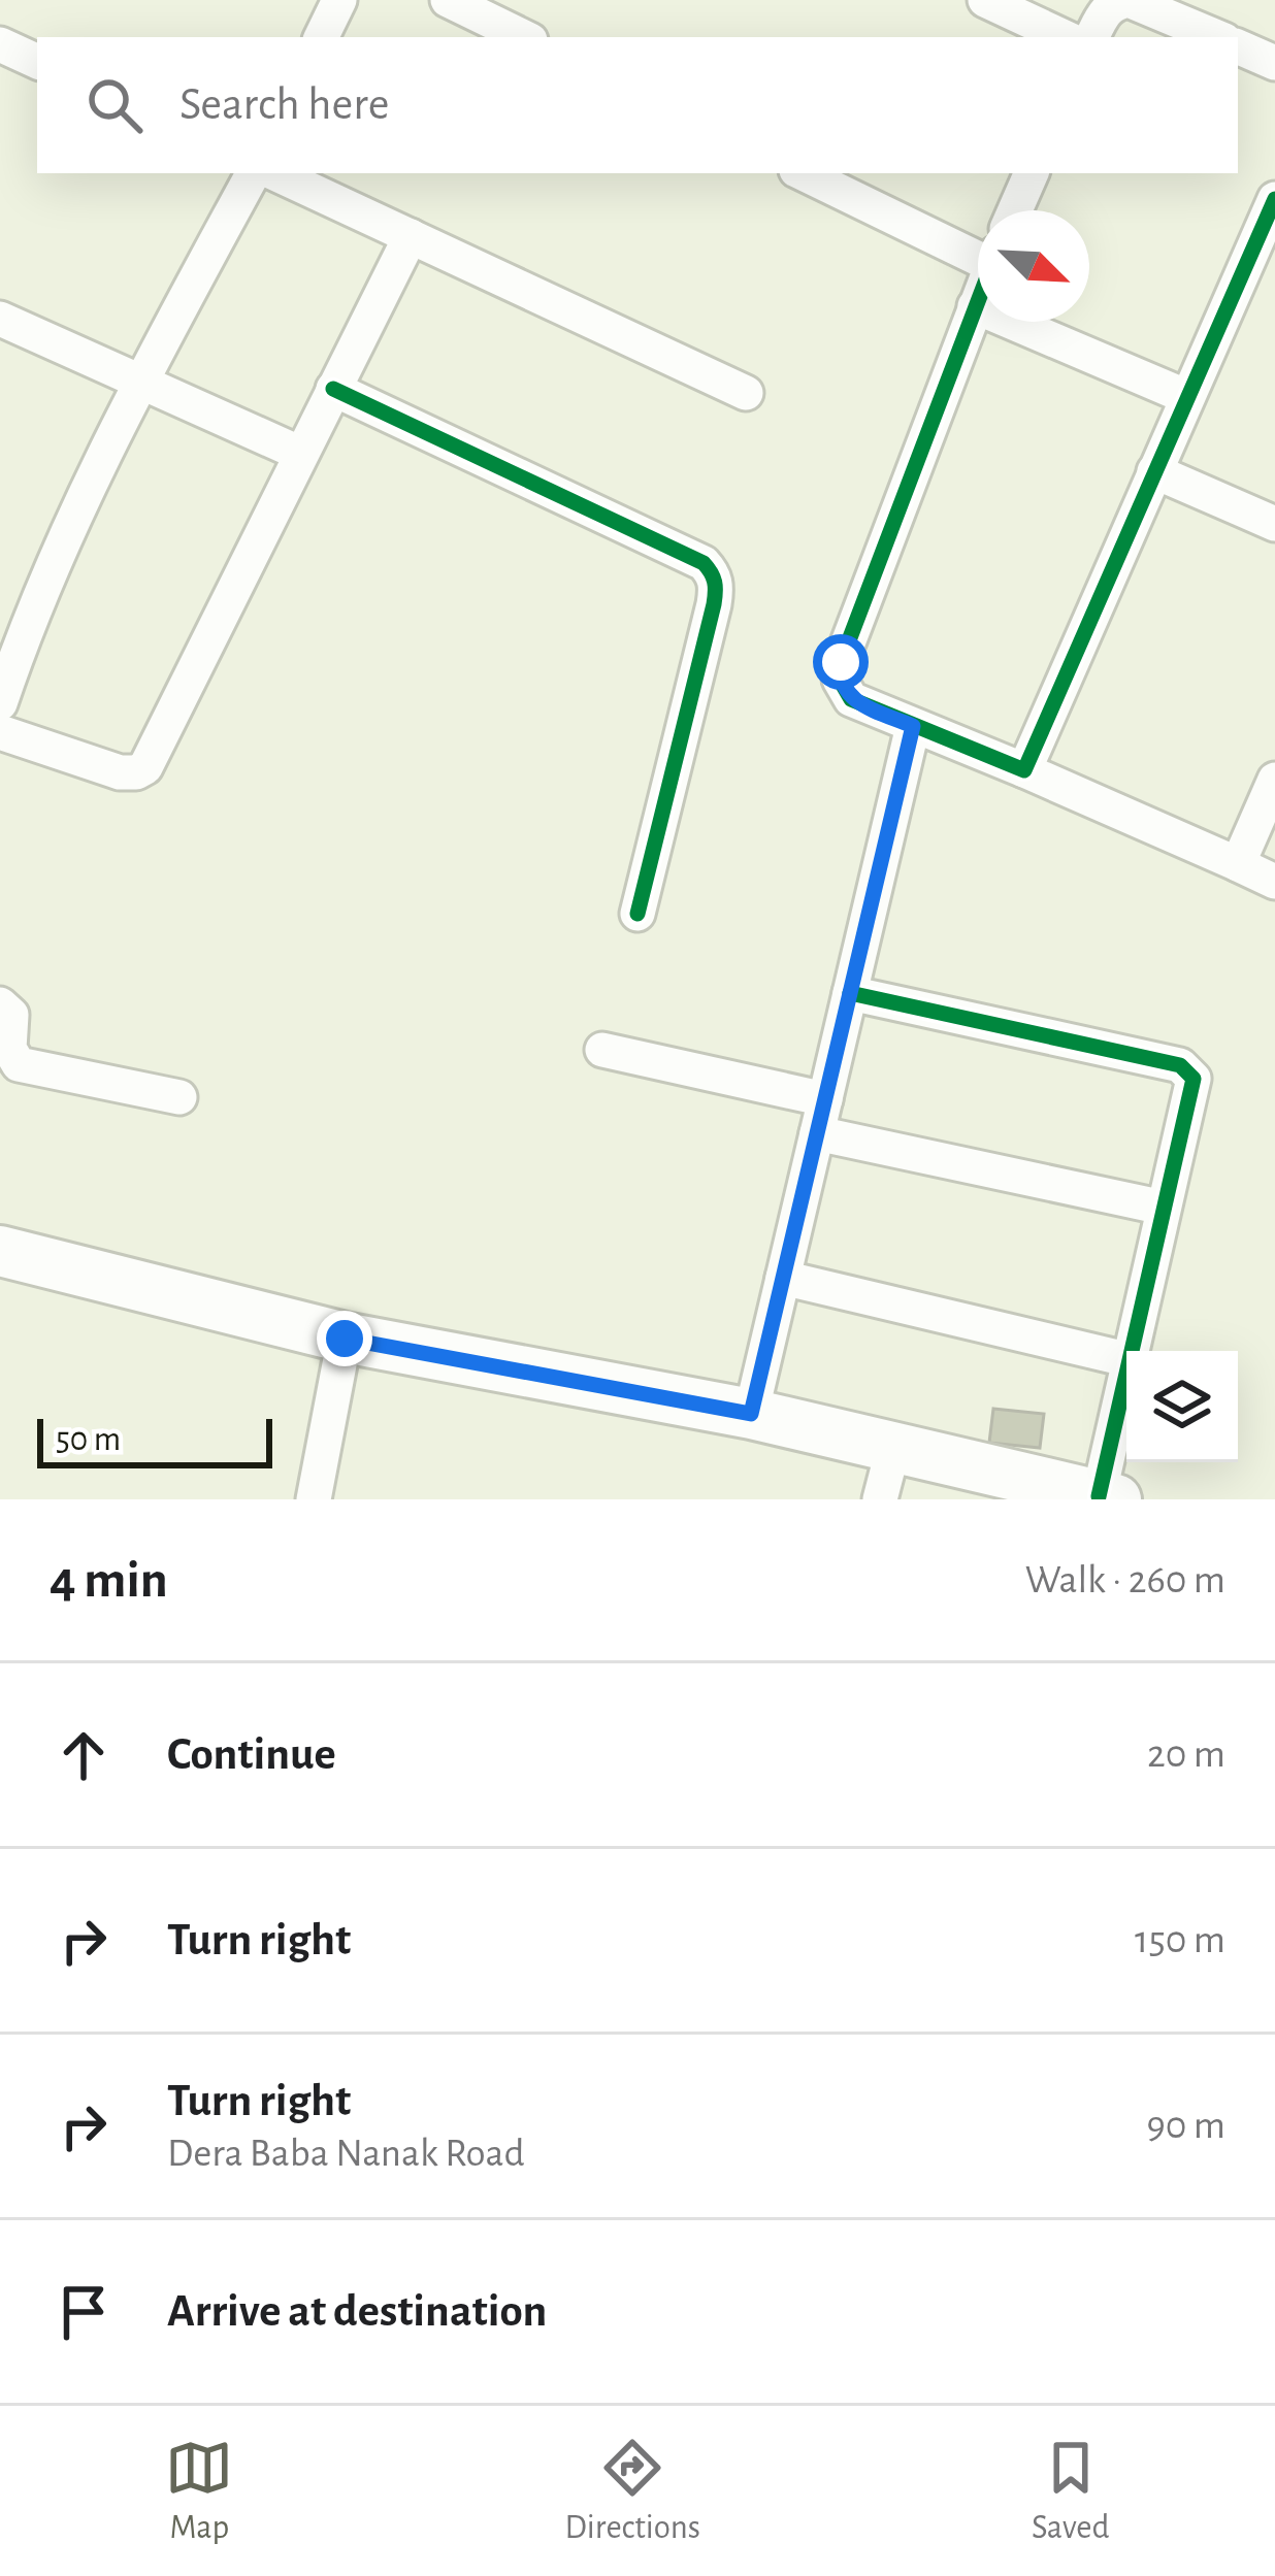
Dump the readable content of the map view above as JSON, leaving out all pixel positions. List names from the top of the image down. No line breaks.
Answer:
{"scale_bar":"50 m","north":"bottom right","page":{"search":"Search here","scale":"50 m","heading":["4 min","Walk · 260 m"],"list":[["Continue","20 m"],["Turn right","150 m"],["Turn right","Dera Baba Nanak Road","90 m"],"Arrive at destination"],"nav":["Map","Directions","Saved"]}}
